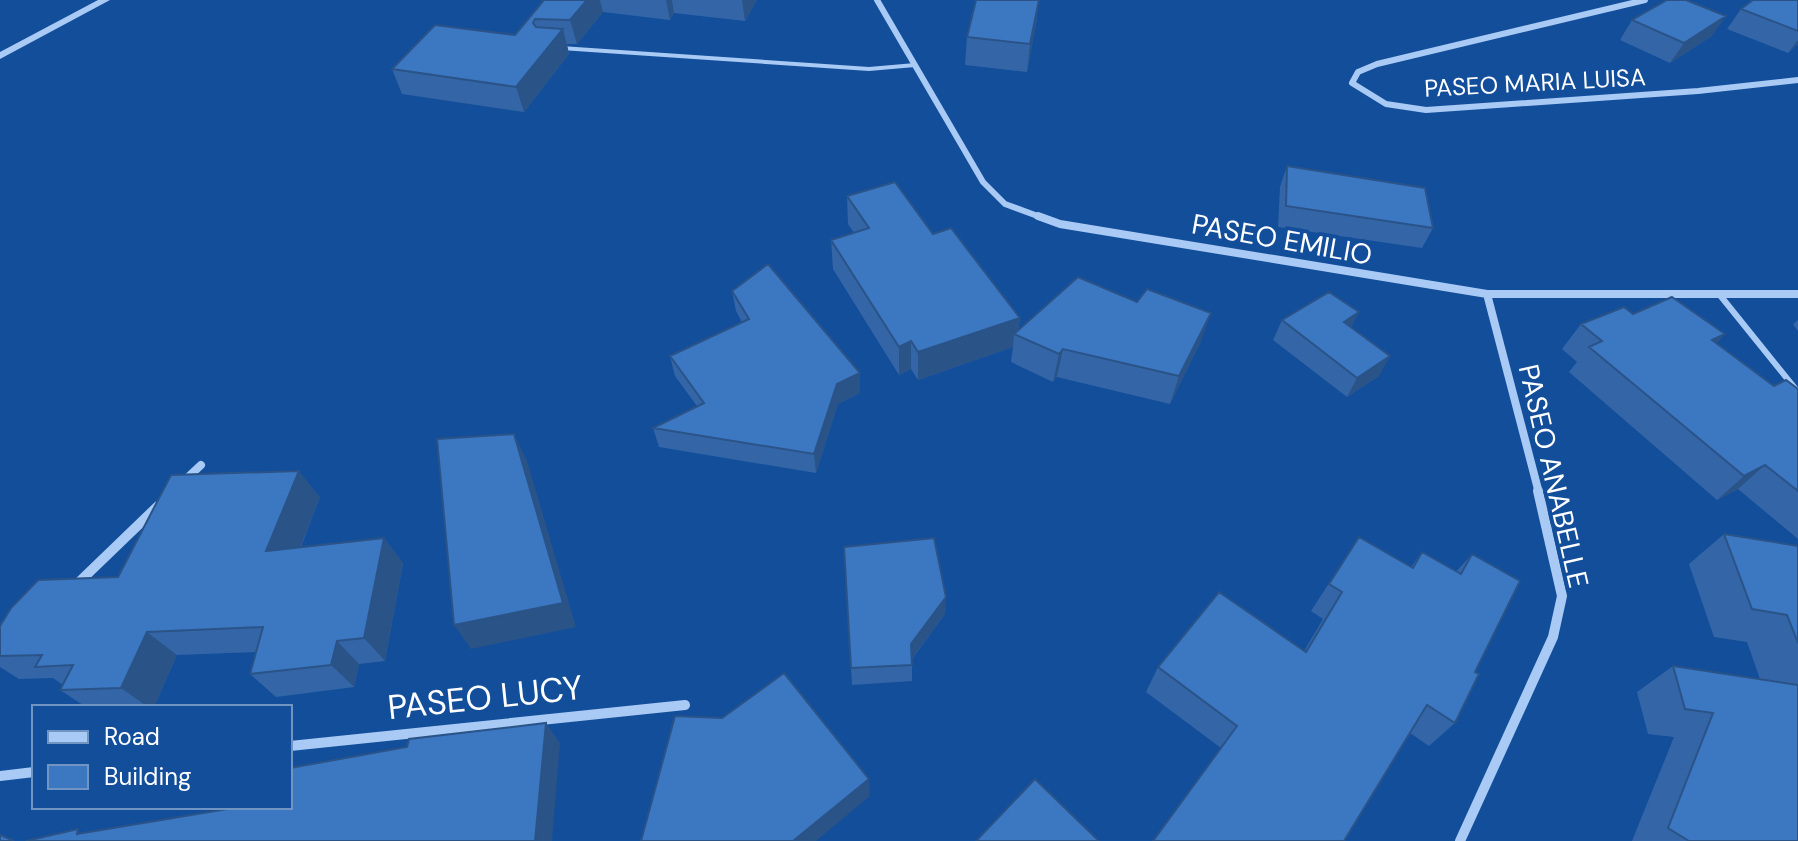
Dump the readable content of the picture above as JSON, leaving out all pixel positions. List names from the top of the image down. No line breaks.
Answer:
{"streets":{"street":["PASEO MARIA LUISA","PASEO EMILIO","PASEO ANABELLE","PASEO LUCY"]},"crossings":[["PASEO EMILIO","PASEO ANABELLE"]],"legend":["Road","Building"]}
